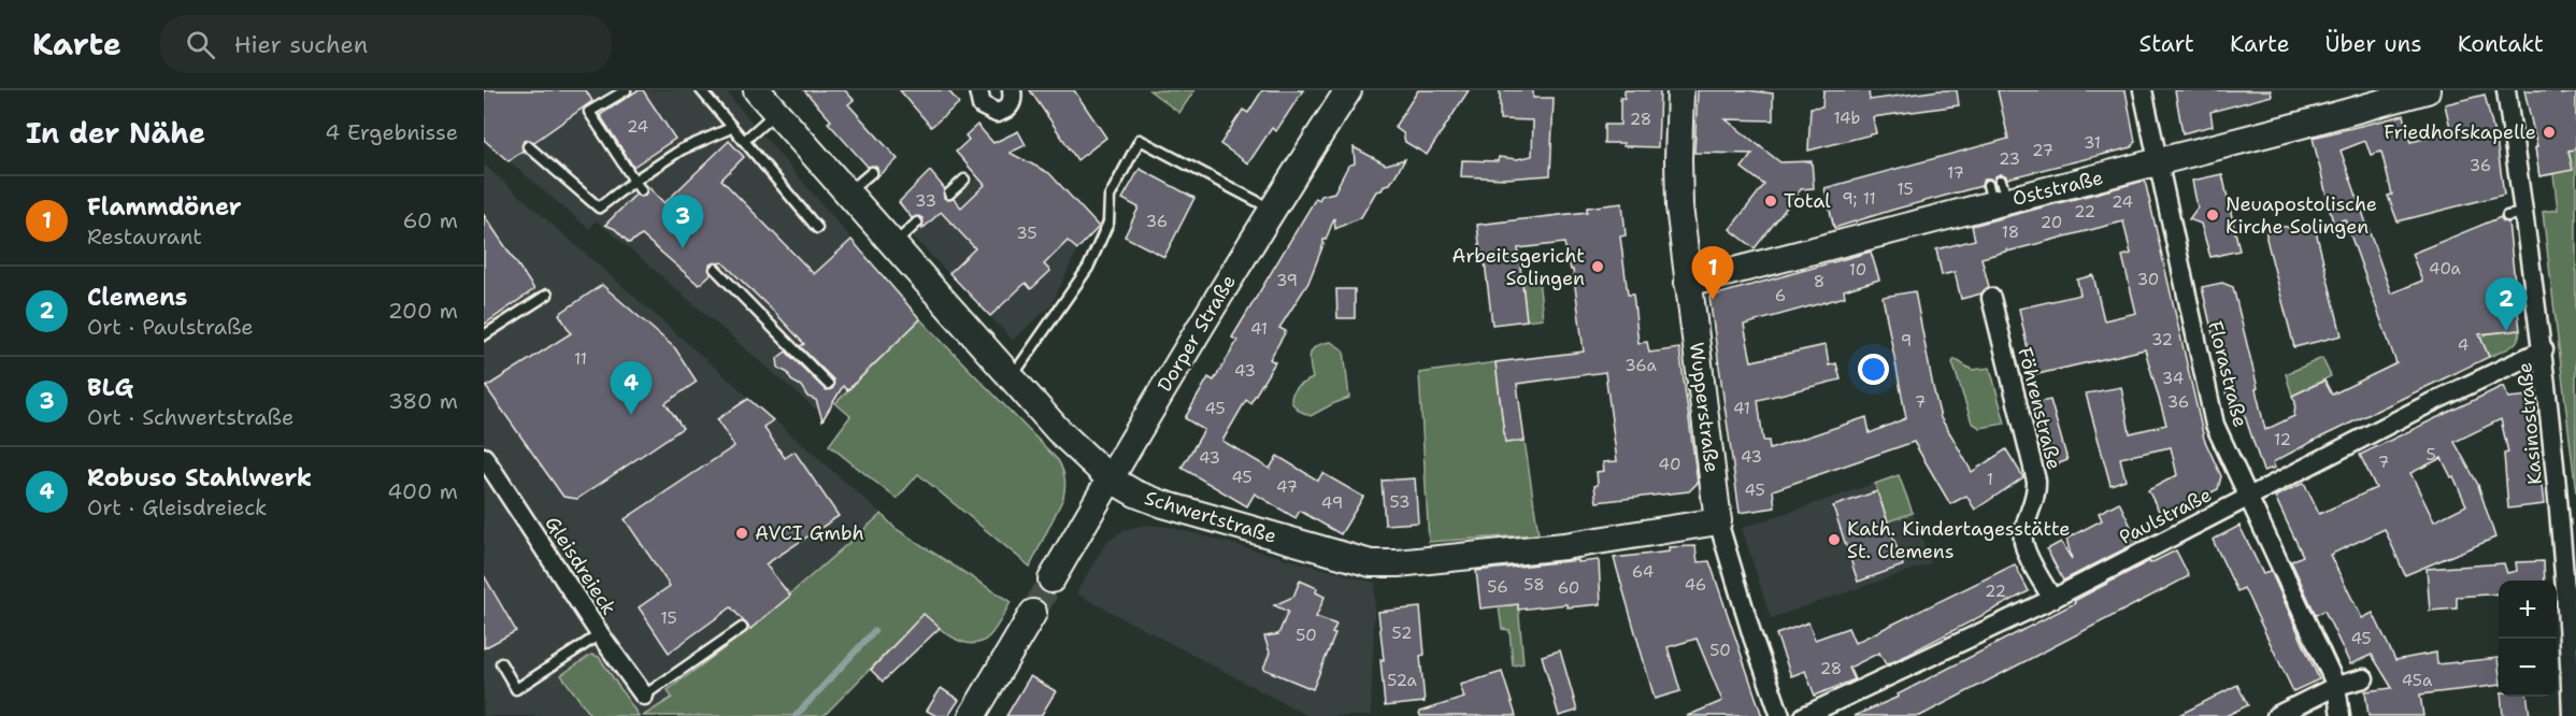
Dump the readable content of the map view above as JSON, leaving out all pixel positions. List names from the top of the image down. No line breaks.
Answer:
{"streets":{"street":["Oststraße","Dorper Straße","Florastraße","Wupperstraße","Föhrenstraße","Kasinostraße","Paulstraße","Schwertstraße","Gleisdreieck"]},"crossings":[["Oststraße","Florastraße"],["Oststraße","Wupperstraße"],["Dorper Straße","Schwertstraße"],["Florastraße","Paulstraße"],["Wupperstraße","Schwertstraße"],["Föhrenstraße","Paulstraße"],["Kasinostraße","Paulstraße"]],"places":["Friedhofskapelle","Total","Neuapostolische Kirche Solingen","Arbeitsgericht Solingen","AVCI Gmbh","Kath. Kindertagesstätte St. Clemens"],"house_numbers":["14b","28","24","31","27","23","36","17","15","9; 11","33","24","22","36","20","18","35","40a","10","30","39","8","6","41","32","9","4","11","36a","43","34","7","36","45","41","12","5","43","43","7","40","45","1","47","45","53","49","64","58","46","56","60","22","15","52","50","45","50","28","52a","45a"],"page":{"header":"Karte","search":"Hier suchen","nav":["Start","Karte","Über uns","Kontakt"],"heading":["In der Nähe","4 Ergebnisse"],"list":[{"mark":"1","name":"Flammdöner","note":"Restaurant","value":"60 m"},{"mark":"2","name":"Clemens","note":"Ort · Paulstraße","value":"200 m"},{"mark":"3","name":"BLG","note":"Ort · Schwertstraße","value":"380 m"},{"mark":"4","name":"Robuso Stahlwerk","note":"Ort · Gleisdreieck","value":"400 m"}],"pins":["3","1","2","4"],"map_buttons":["+","−"]}}
